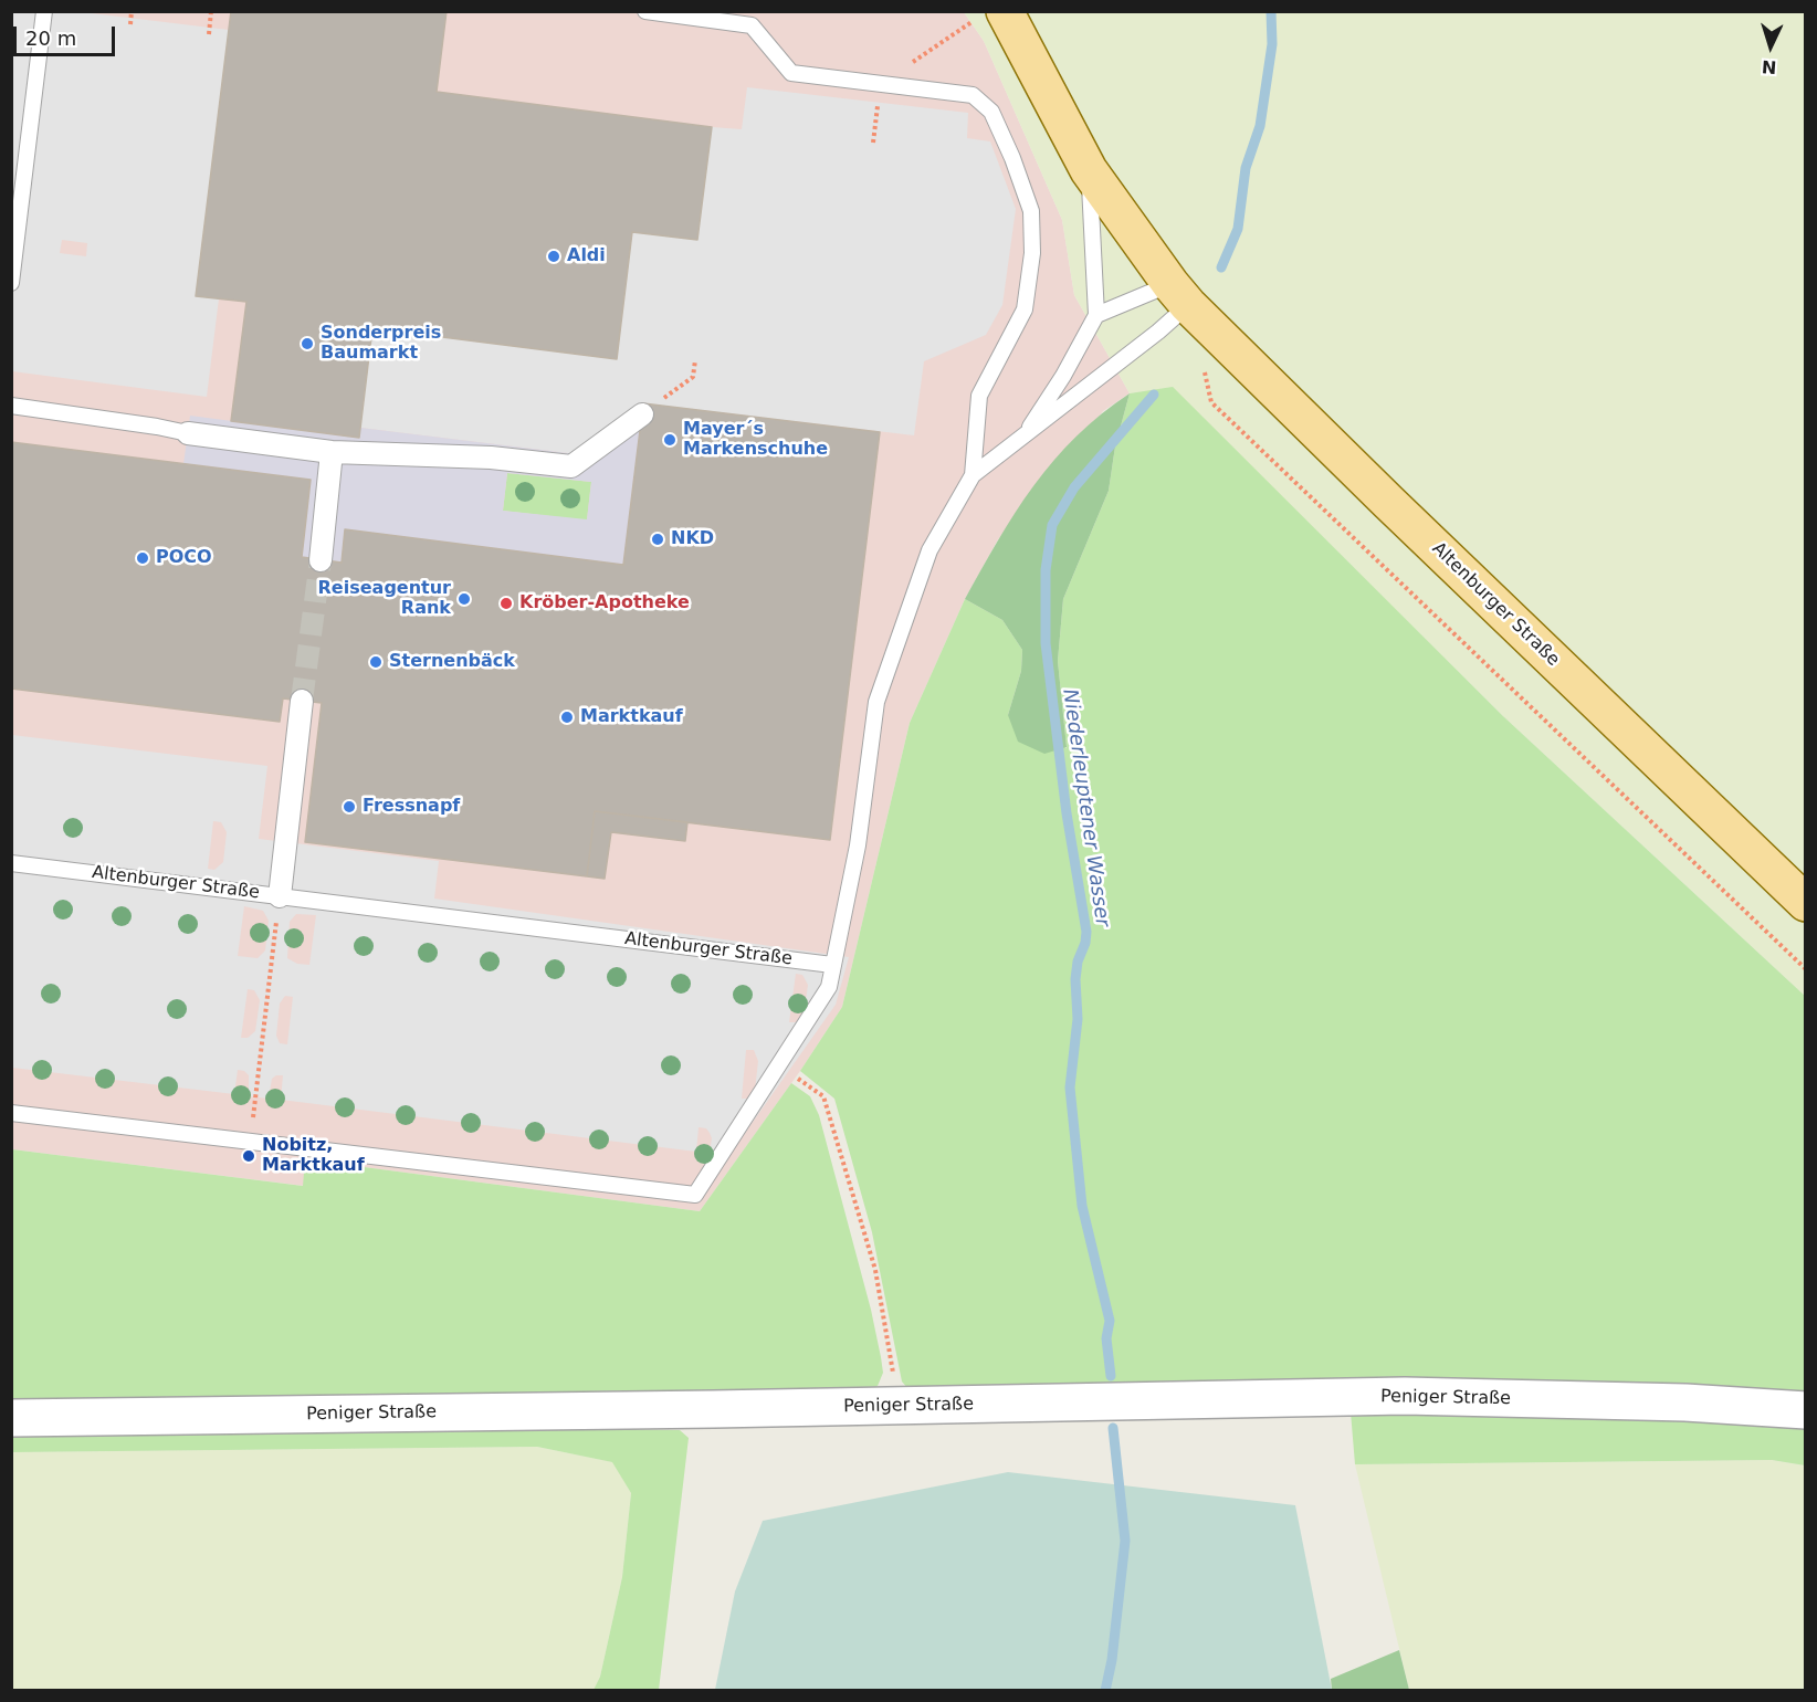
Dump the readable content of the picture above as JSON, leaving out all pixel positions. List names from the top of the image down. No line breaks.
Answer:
{"streets":{"main road":["Altenburger Straße"],"street":["Peniger Straße"]},"water":["Niederleuptener Wasser"],"places":["Aldi","Sonderpreis Baumarkt","Mayer´s Markenschuhe","NKD","POCO","Reiseagentur Rank","Kröber-Apotheke","Sternenbäck","Marktkauf","Fressnapf","Nobitz, Marktkauf"],"scale_bar":"20 m","north":"bottom"}
